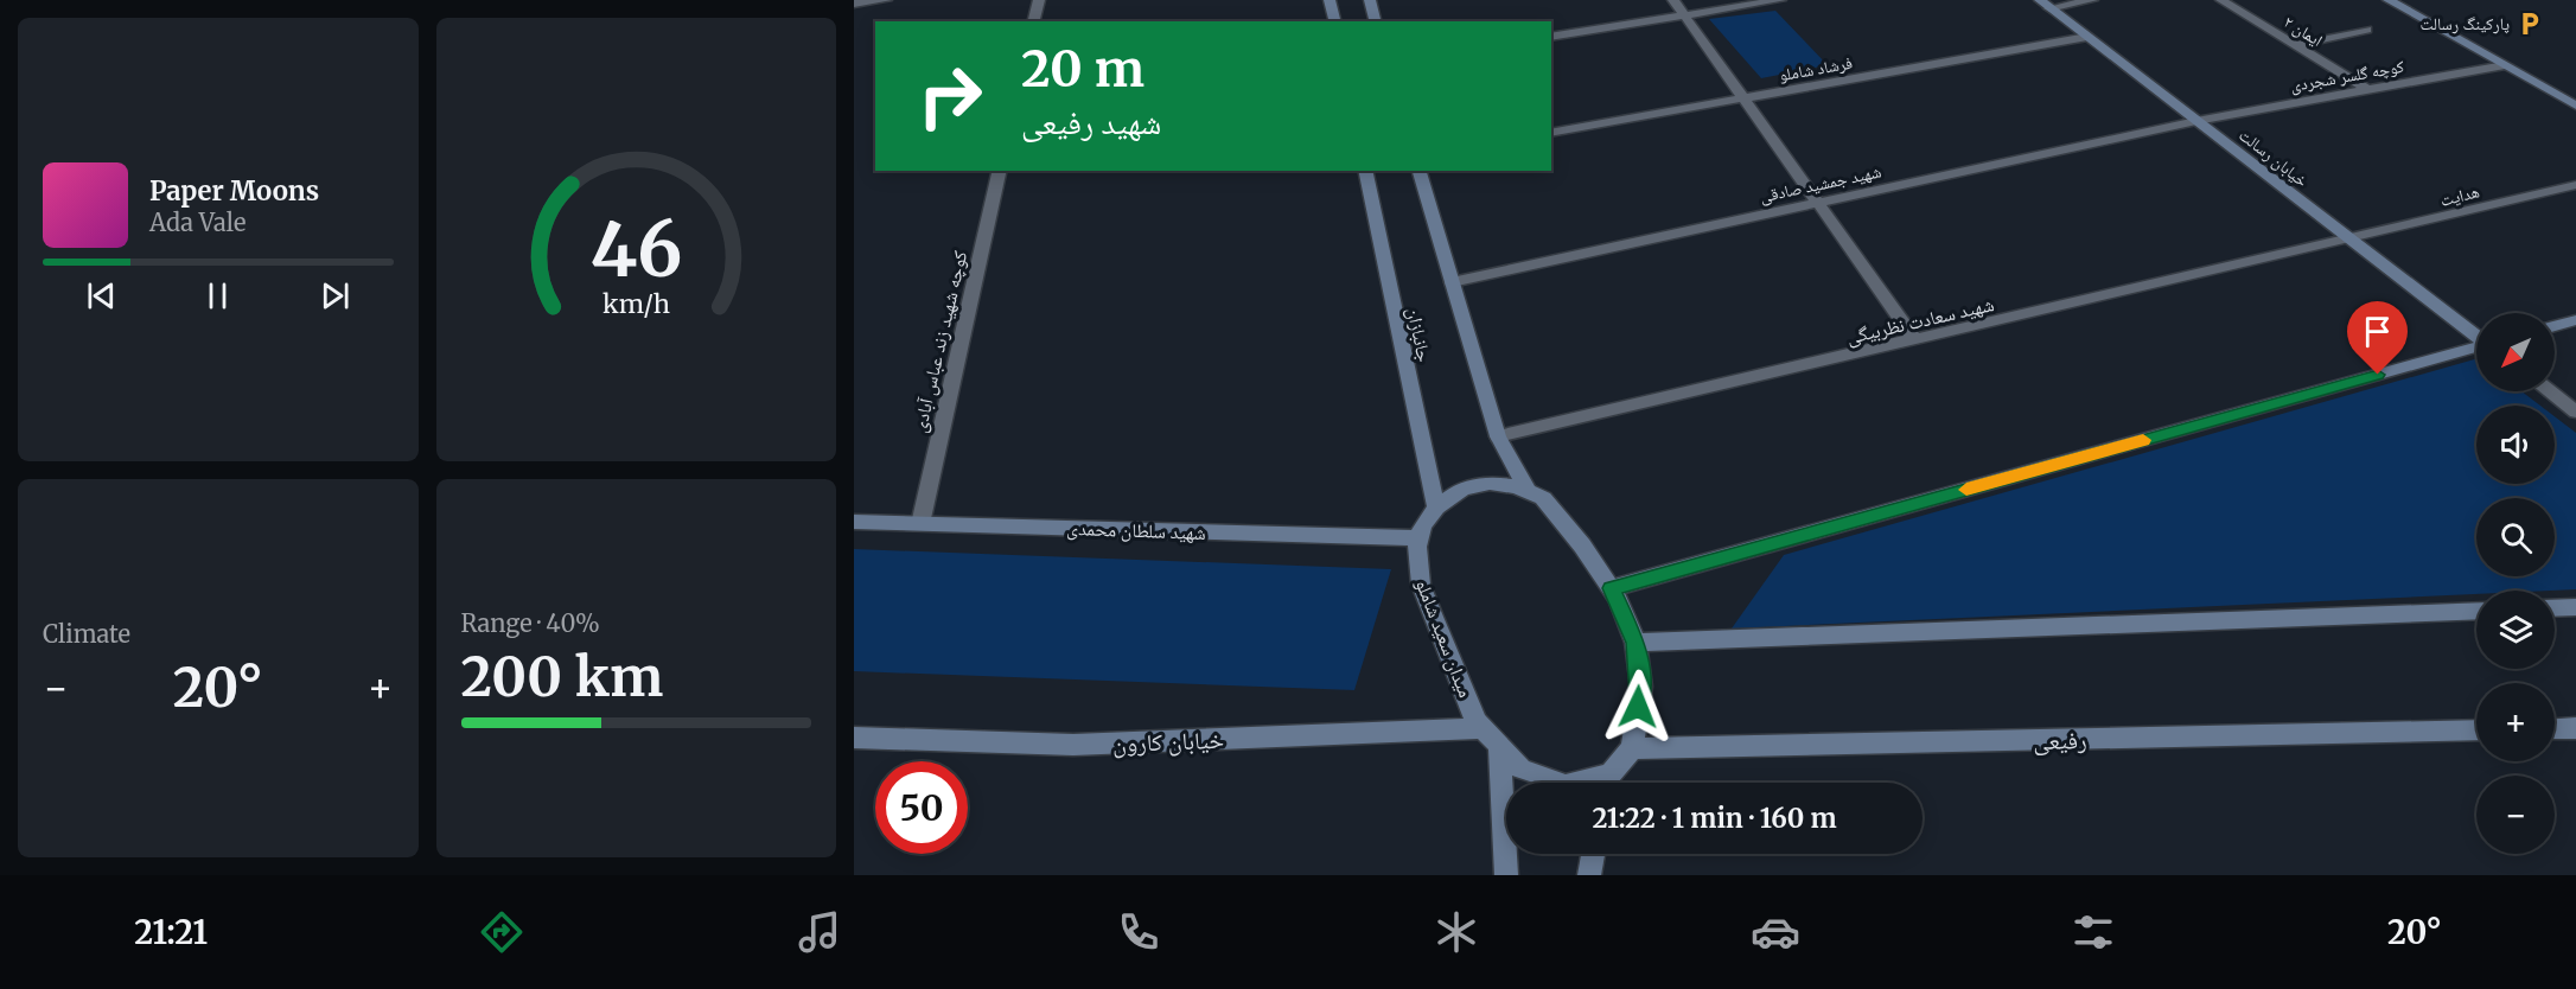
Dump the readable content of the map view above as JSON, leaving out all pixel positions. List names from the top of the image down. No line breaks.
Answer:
{"streets":{"street":["ایمان ۲","فرشاد شاملو","کوچه گلسر شجردی","خیابان رسالت","شهید جمشید صادقی","هدایت","شهید سعادت نظربیگی","جانبازان","کوچه شهید زند عباس آبادی","شهید سلطان محمدی","میدان سعید شاملو","رفیعی","خیابان کارون"]},"crossings":[["ایمان ۲","کوچه گلسر شجردی"],["فرشاد شاملو","خیابان رسالت"],["کوچه گلسر شجردی","خیابان رسالت"],["کوچه گلسر شجردی","شهید جمشید صادقی"],["خیابان رسالت","شهید جمشید صادقی"],["خیابان رسالت","هدایت"],["خیابان رسالت","شهید سعادت نظربیگی"],["هدایت","شهید سعادت نظربیگی"],["جانبازان","میدان سعید شاملو"],["کوچه شهید زند عباس آبادی","شهید سلطان محمدی"],["شهید سلطان محمدی","میدان سعید شاملو"],["میدان سعید شاملو","رفیعی"],["میدان سعید شاملو","خیابان کارون"]],"places":{"parking":["پارکینگ رسالت"]},"north":"bottom left","page":{"turn":["20 m","شهید رفیعی"],"song":["Paper Moons","Ada Vale"],"map_buttons":["+","−"],"tile":["Climate",["Range · 40%","200 km"]],"heat":["−","20°","+"],"limit":"50","trip":"21:22 · 1 min · 160 m","tabs":["21:21","20°"],"gauge":["46","km/h"]}}
